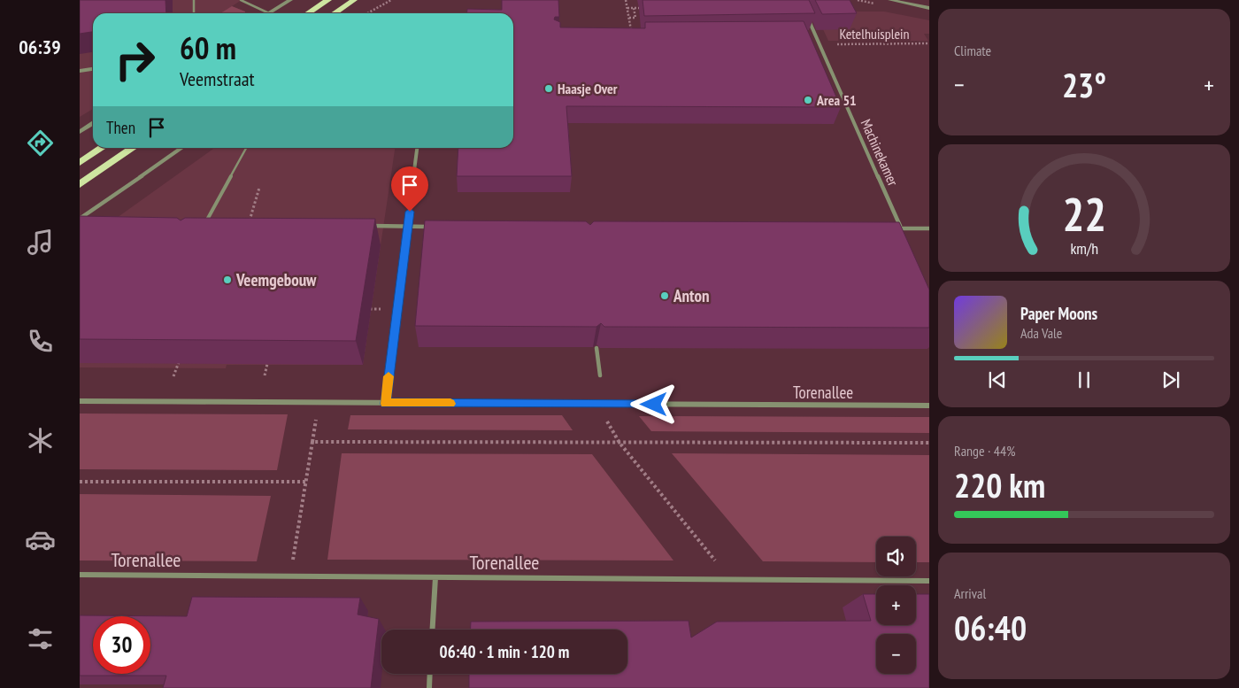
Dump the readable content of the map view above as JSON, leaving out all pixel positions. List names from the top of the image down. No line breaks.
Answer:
{"streets":{"street":["Machinekamer","Torenallee"],"path":["Ketelhuisplein"]},"crossings":[["Ketelhuisplein","Machinekamer"]],"places":["Haasje Over","Area 51","Veemgebouw","Anton"],"page":{"tabs":"06:39","tile":["Climate",["Range · 44%","220 km"],["Arrival","06:40"]],"turn":["60 m","Veemstraat"],"heat":["−","23°","+"],"then":"Then","song":["Paper Moons","Ada Vale"],"map_buttons":["+","−"],"limit":"30","trip":"06:40 · 1 min · 120 m","gauge":["22","km/h"]}}
